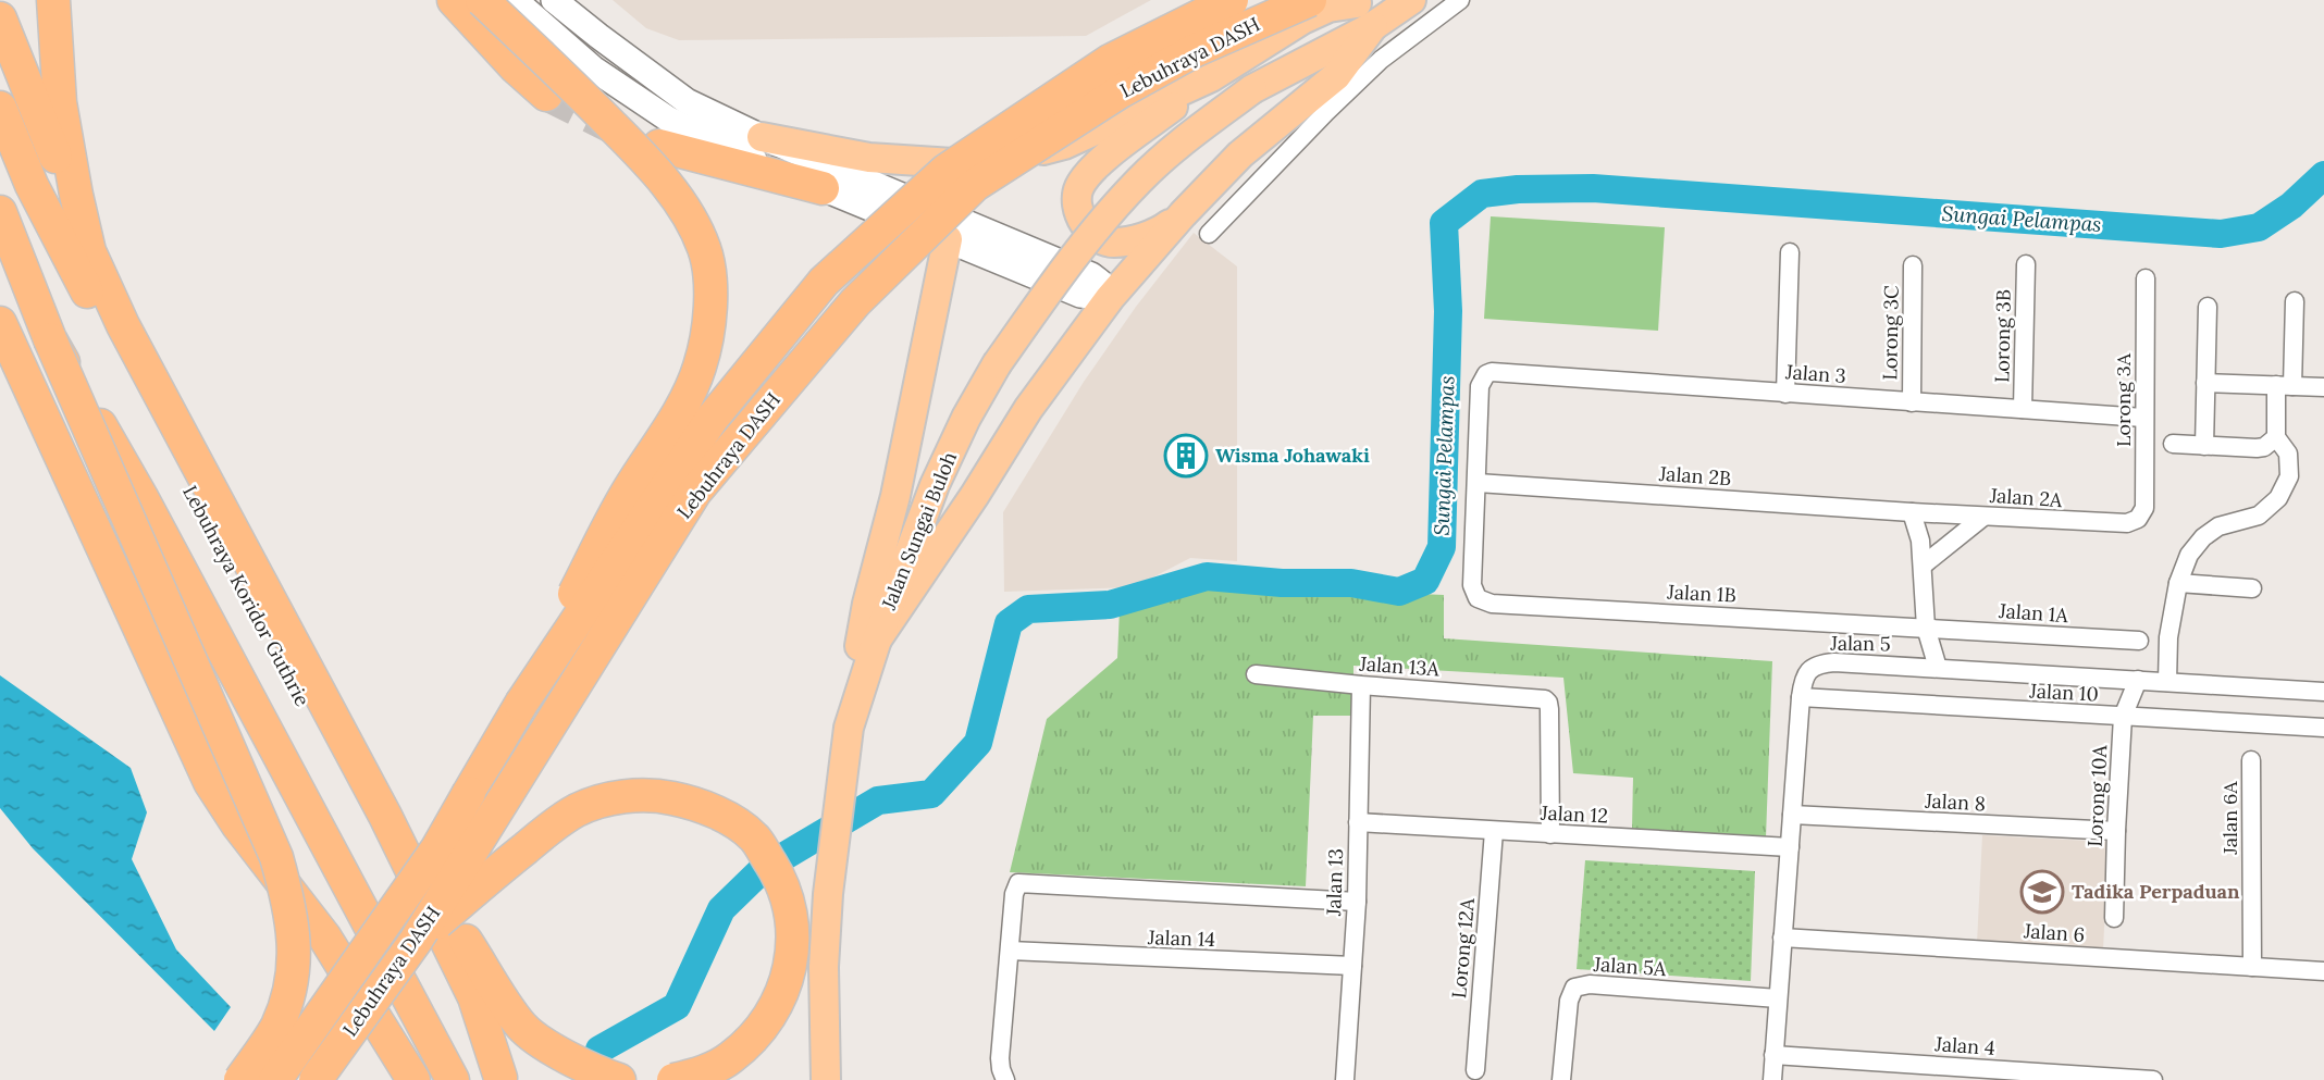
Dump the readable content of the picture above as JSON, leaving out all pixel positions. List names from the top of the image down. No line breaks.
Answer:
{"streets":{"highway":["Lebuhraya DASH","Jalan Sungai Buloh","Lebuhraya Koridor Guthrie"],"street":["Lorong 3C","Lorong 3B","Jalan 3","Lorong 3A","Jalan 2B","Jalan 2A","Jalan 1B","Jalan 1A","Jalan 5","Jalan 13A","Jalan 10","Lorong 10A","Jalan 8","Jalan 12","Jalan 6A","Jalan 13","Jalan 6","Jalan 14","Lorong 12A","Jalan 5A","Jalan 4"]},"crossings":[["Lorong 3C","Jalan 3"],["Lorong 3B","Jalan 3"],["Jalan 3","Lorong 3A"],["Jalan 3","Jalan 2B"],["Jalan 3","Jalan 1B"],["Lorong 3A","Jalan 2A"],["Jalan 2B","Jalan 2A"],["Jalan 2B","Jalan 1B"],["Jalan 1B","Jalan 1A"],["Jalan 5","Jalan 10"],["Jalan 5","Lorong 10A"],["Jalan 5","Jalan 8"],["Jalan 5","Jalan 12"],["Jalan 5","Jalan 6"],["Jalan 5","Jalan 5A"],["Jalan 5","Jalan 4"],["Jalan 13A","Jalan 12"],["Jalan 13A","Jalan 13"],["Jalan 10","Lorong 10A"],["Lorong 10A","Jalan 8"],["Jalan 12","Jalan 13"],["Jalan 12","Lorong 12A"],["Jalan 6A","Jalan 6"],["Jalan 13","Jalan 14"]],"water":["Sungai Pelampas"],"places":{"building":["Wisma Johawaki"],"school or university":["Tadika Perpaduan"]}}
